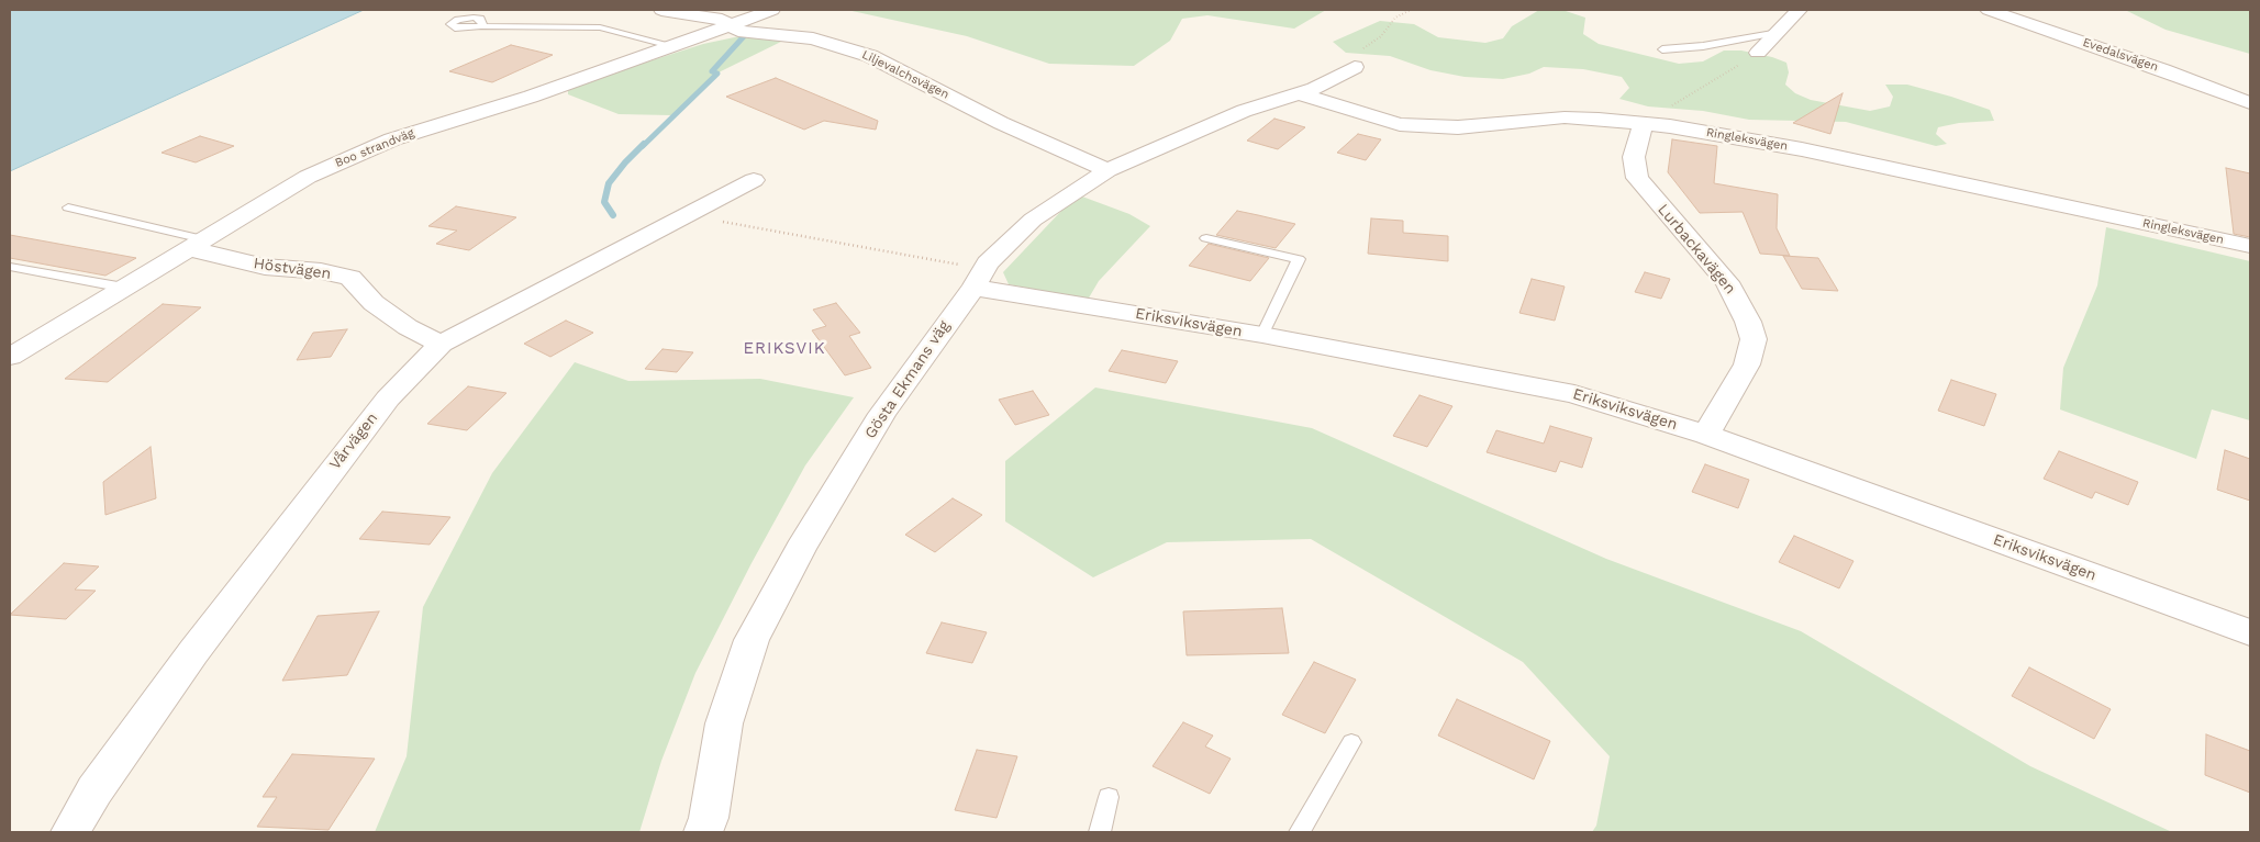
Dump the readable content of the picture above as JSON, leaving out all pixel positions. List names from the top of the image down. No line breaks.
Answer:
{"streets":{"street":["Evedalsvägen","Liljevalchsvägen","Ringleksvägen","Boo strandväg","Lurbackavägen","Höstvägen","Eriksviksvägen","Gösta Ekmans väg","Vårvägen"]},"crossings":[["Liljevalchsvägen","Boo strandväg"],["Liljevalchsvägen","Gösta Ekmans väg"],["Ringleksvägen","Lurbackavägen"],["Ringleksvägen","Gösta Ekmans väg"],["Boo strandväg","Höstvägen"],["Lurbackavägen","Eriksviksvägen"],["Höstvägen","Vårvägen"],["Eriksviksvägen","Gösta Ekmans väg"]],"districts":["ERIKSVIK"]}
